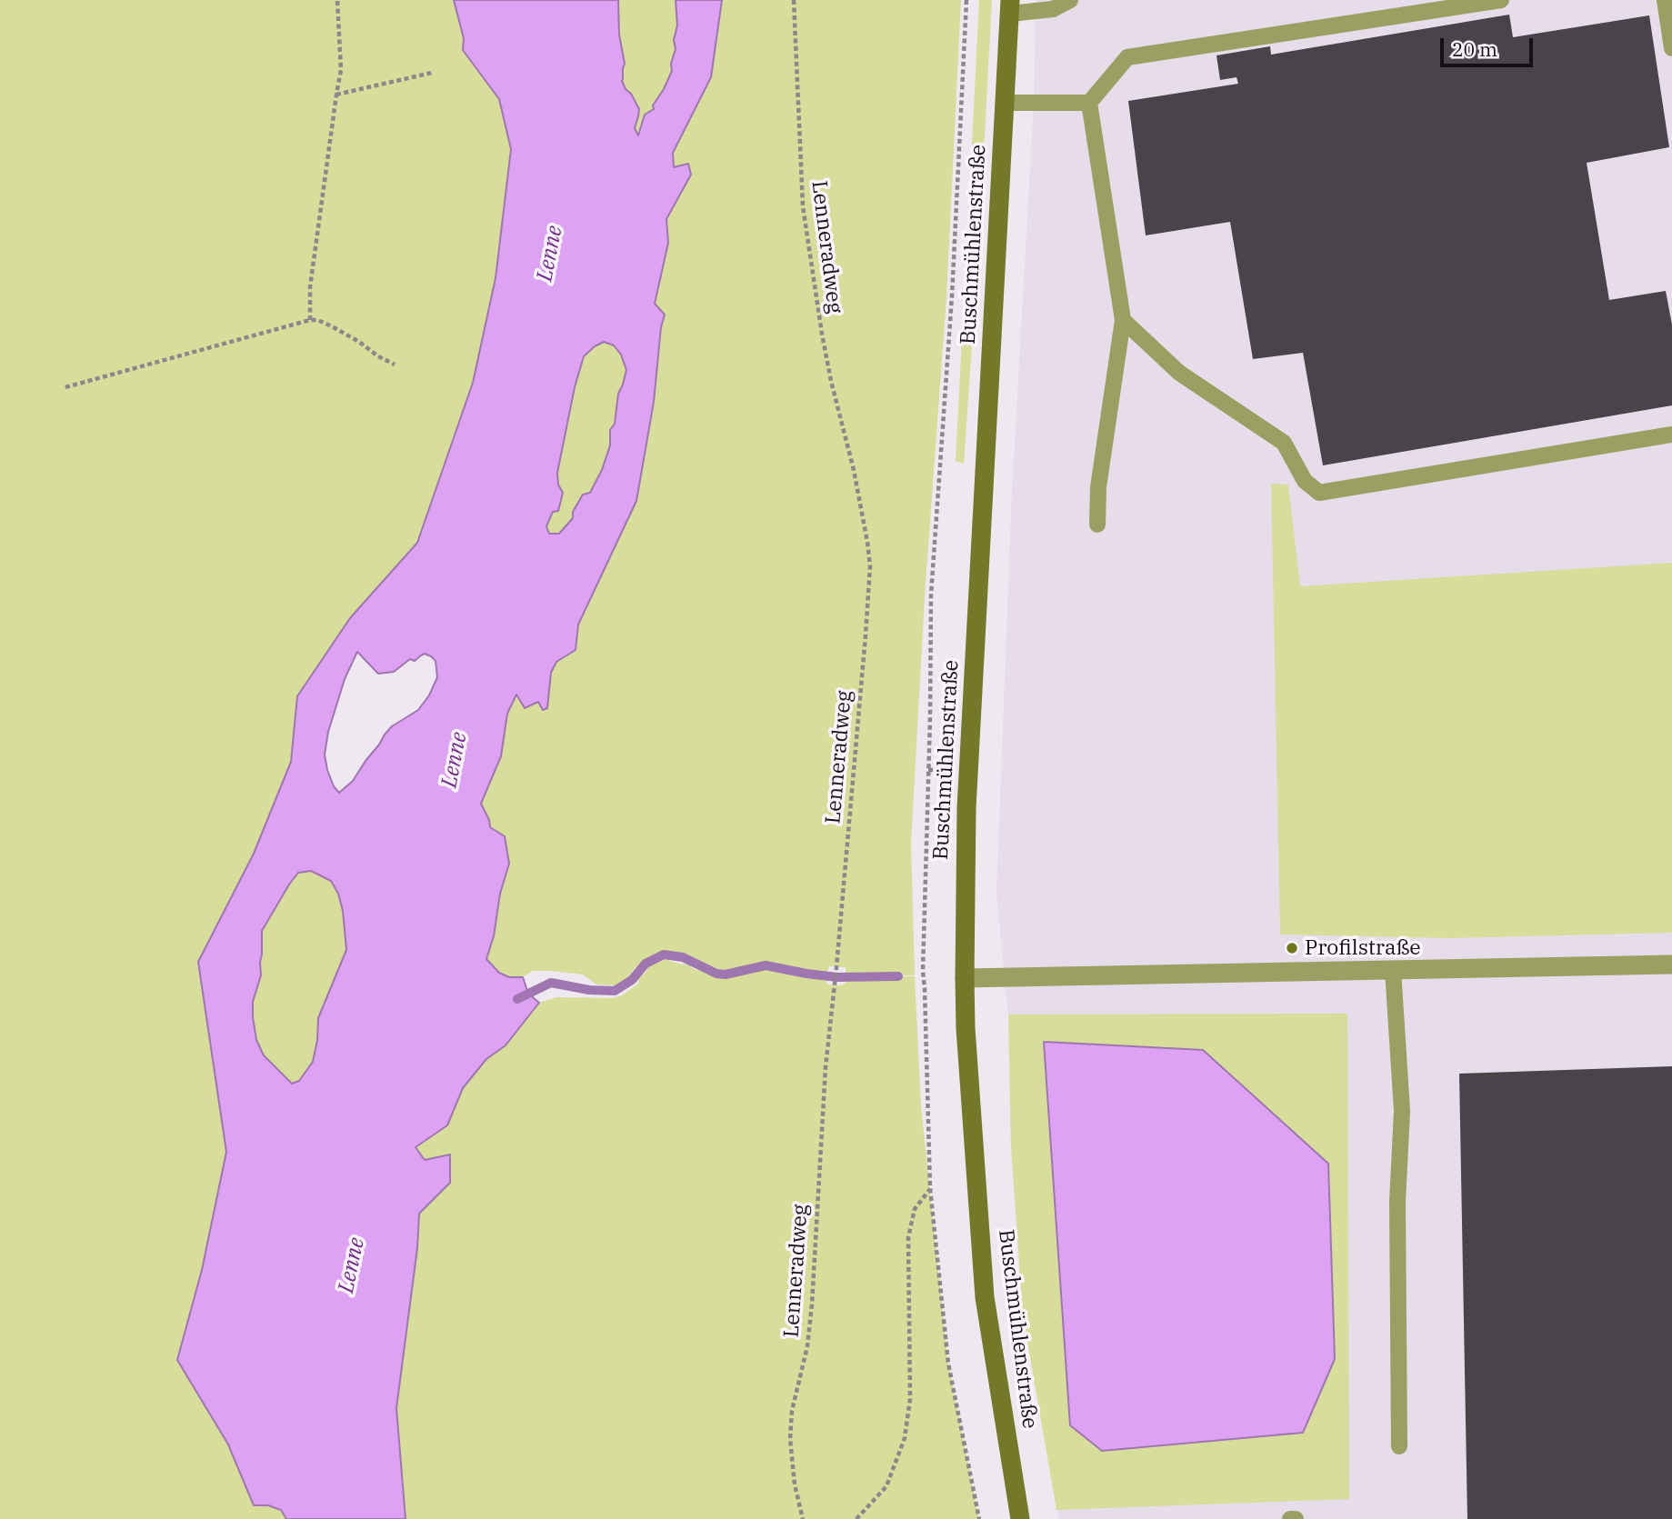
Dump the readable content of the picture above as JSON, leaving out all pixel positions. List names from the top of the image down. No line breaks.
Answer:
{"streets":{"street":["Buschmühlenstraße"],"path":["Lenneradweg"]},"water":["Lenne"],"places":["Profilstraße"],"scale_bar":"20 m"}
